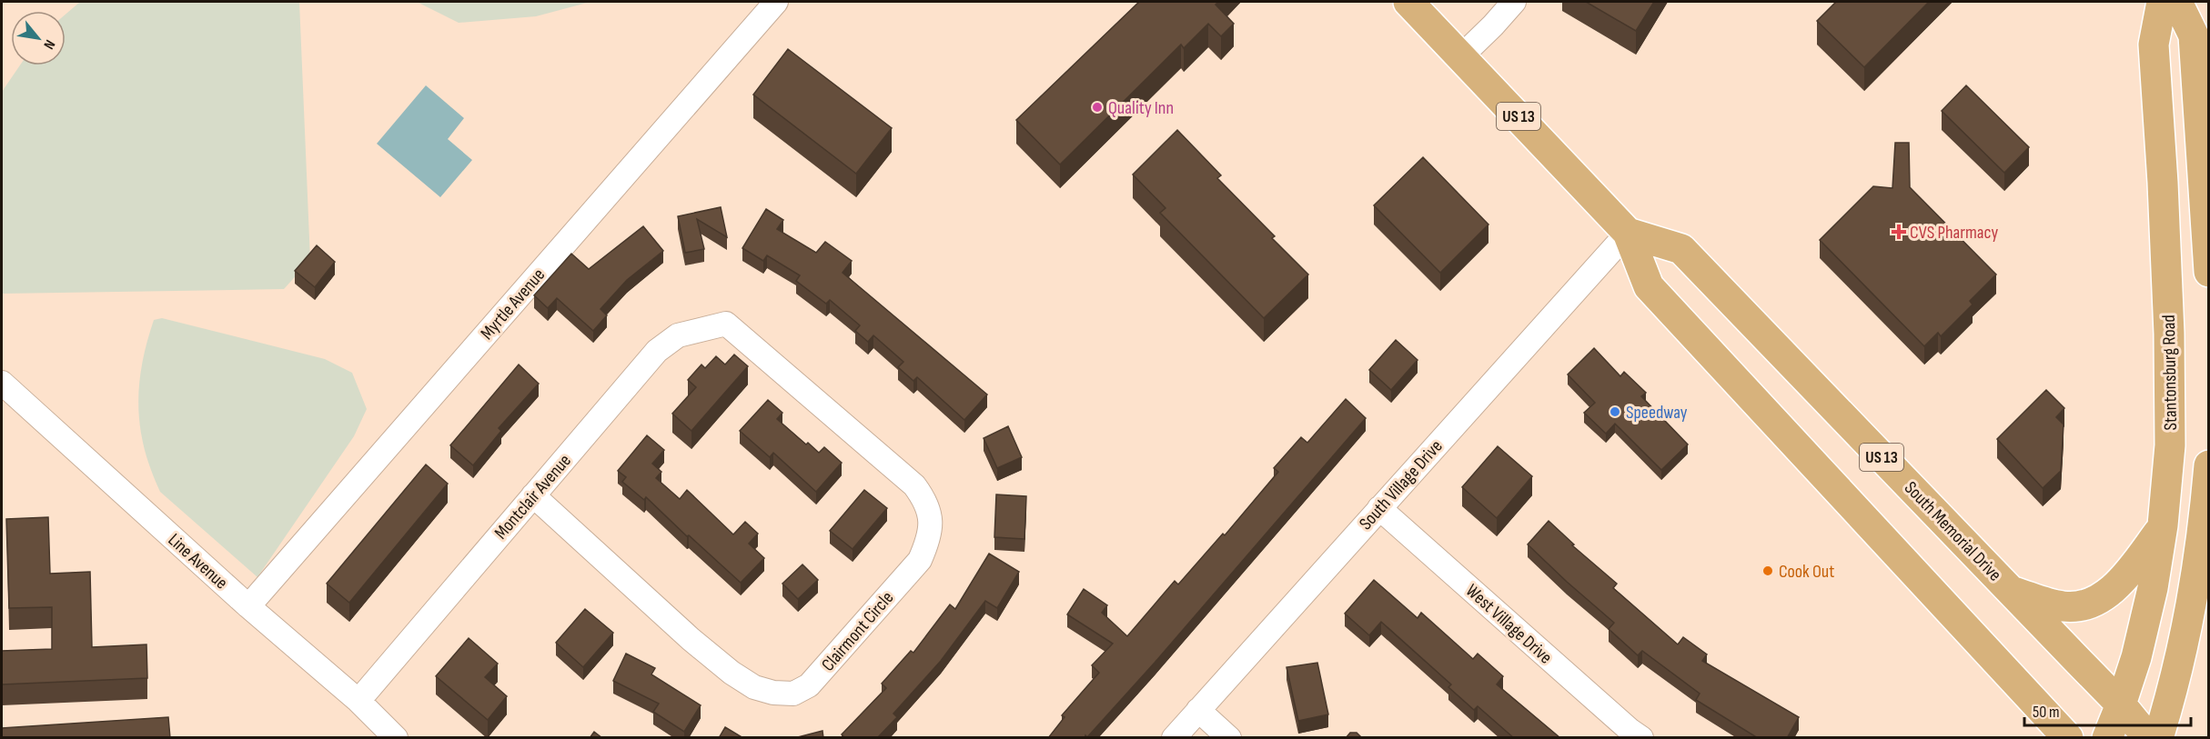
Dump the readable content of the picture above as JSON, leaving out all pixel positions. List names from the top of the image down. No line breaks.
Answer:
{"streets":{"main road":["US 13","Stantonsburg Road","South Memorial Drive"],"street":["Myrtle Avenue","South Village Drive","Montclair Avenue","Line Avenue","West Village Drive","Clairmont Circle"]},"crossings":[["Myrtle Avenue","Line Avenue"],["Stantonsburg Road","South Memorial Drive"],["South Village Drive","South Memorial Drive"],["South Village Drive","West Village Drive"],["Montclair Avenue","Line Avenue"],["Montclair Avenue","Clairmont Circle"]],"places":{"other":["Quality Inn","Speedway","Cook Out"],"health":["CVS Pharmacy"]},"scale_bar":"50 m","north":"bottom right"}
